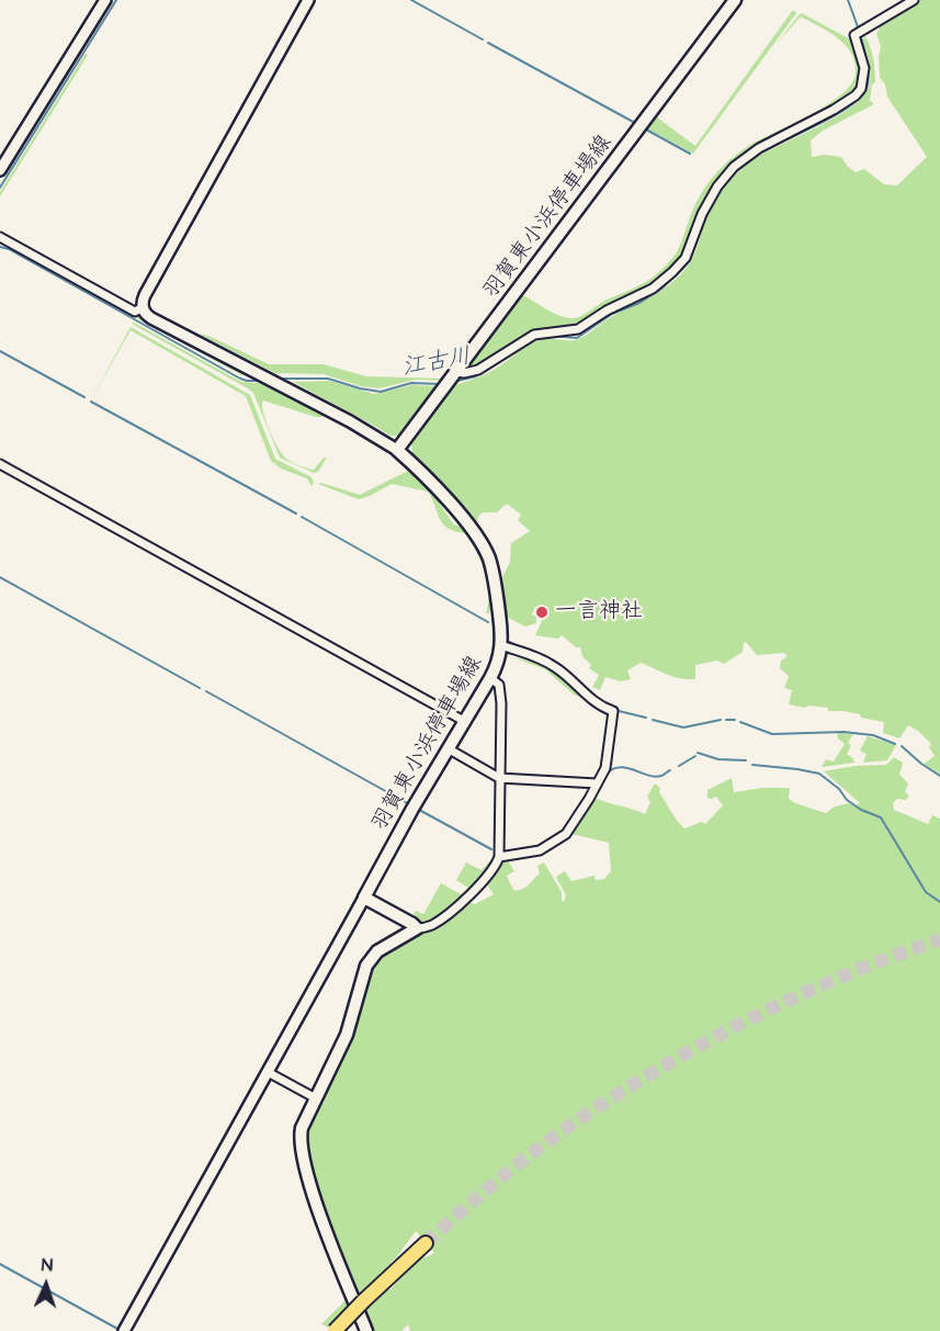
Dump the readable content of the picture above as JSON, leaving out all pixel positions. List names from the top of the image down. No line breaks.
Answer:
{"streets":{"main road":["羽賀東小浜停車場線"]},"water":["江古川"],"places":["一言神社"],"north":"top"}
